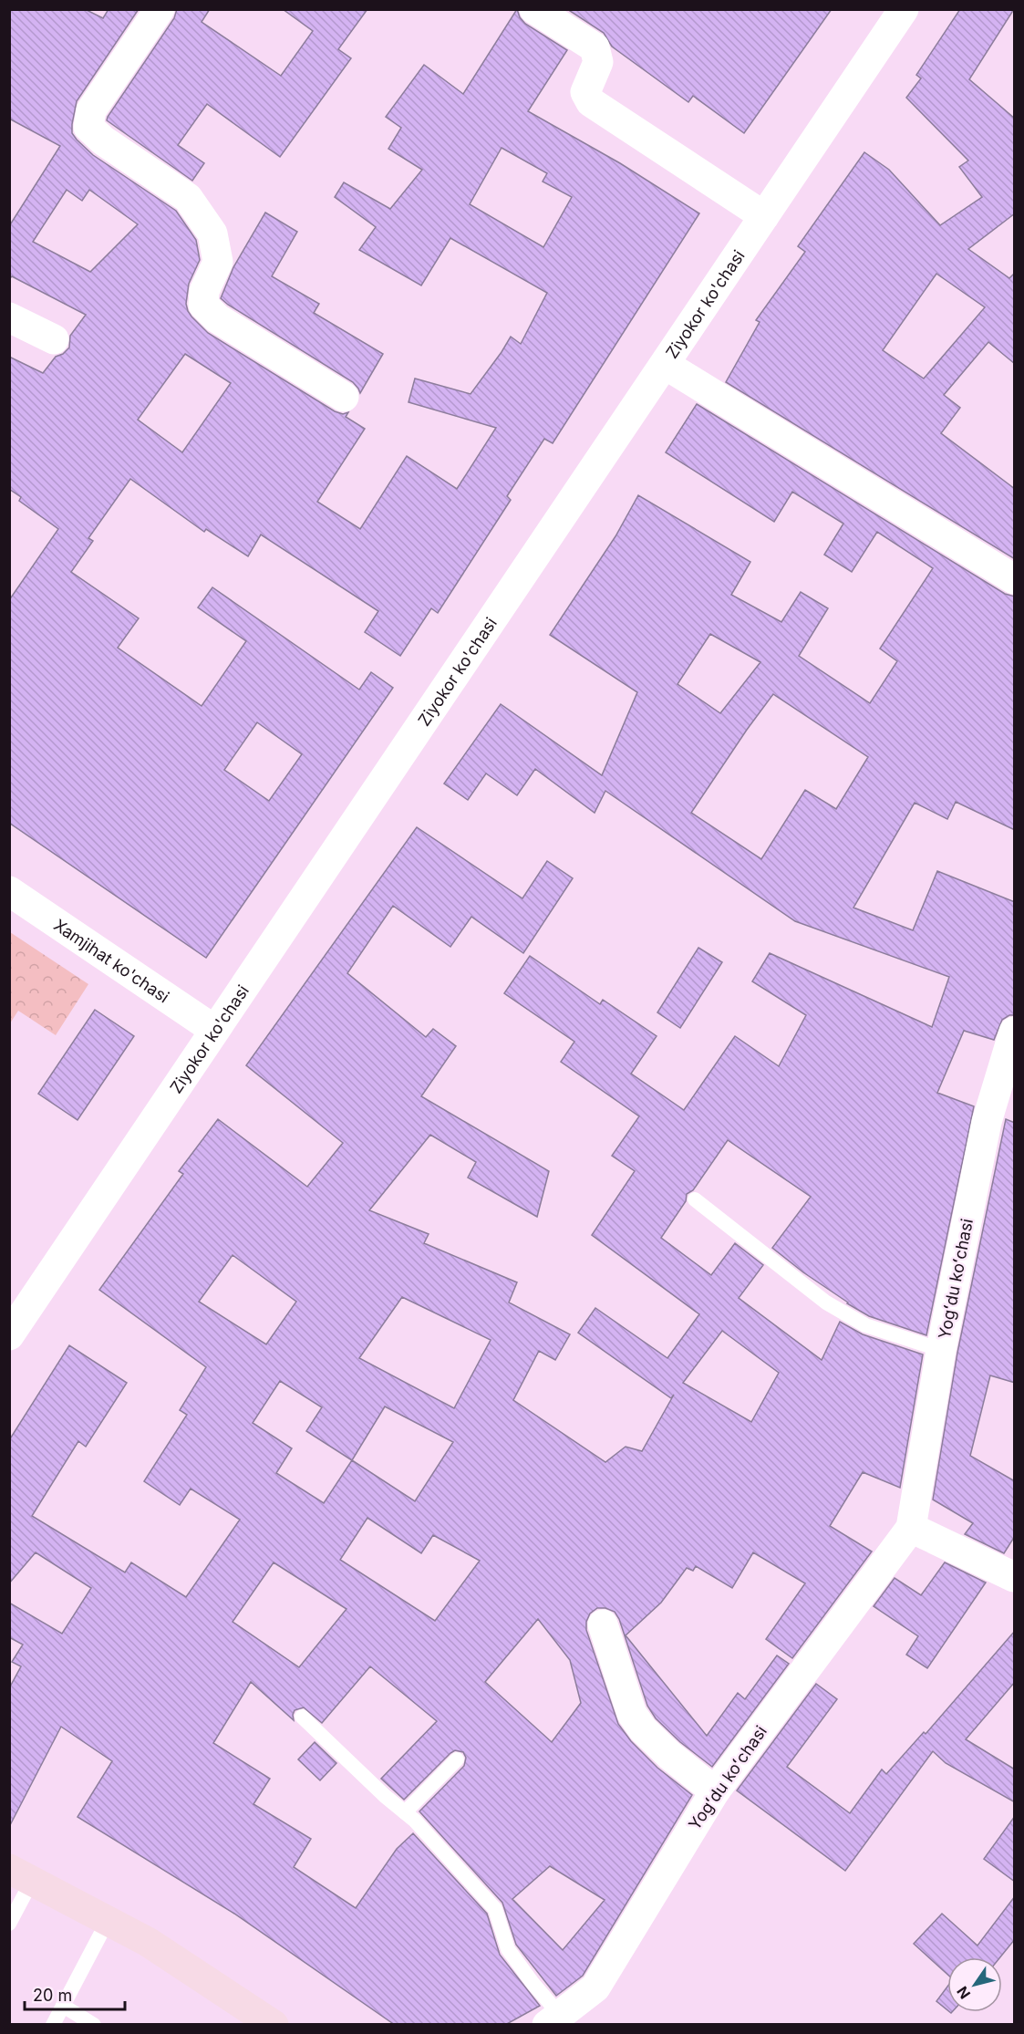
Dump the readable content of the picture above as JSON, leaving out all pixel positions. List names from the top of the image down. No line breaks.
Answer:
{"streets":{"street":["Ziyokor ko'chasi","Xamjihat ko'chasi","Yogʻdu koʻchasi"]},"crossings":[["Ziyokor ko'chasi","Xamjihat ko'chasi"]],"scale_bar":"20 m","north":"bottom left"}
